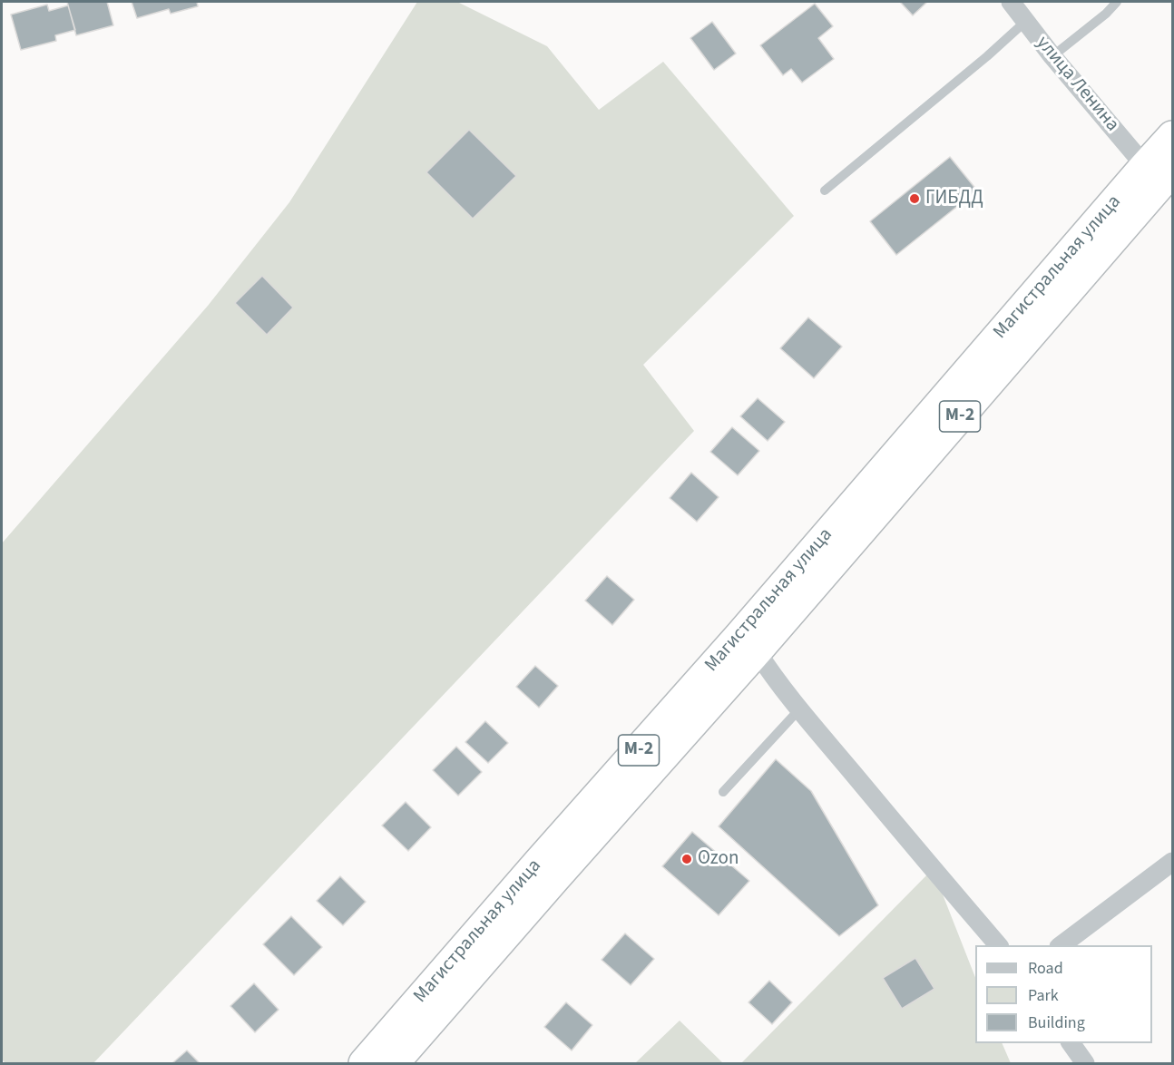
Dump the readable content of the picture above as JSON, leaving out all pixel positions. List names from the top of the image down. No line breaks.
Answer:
{"streets":{"highway":["Магистральная улица","М-2"],"street":["улица Ленина"]},"crossings":[["улица Ленина","Магистральная улица"]],"places":["ГИБДД","Ozon"],"legend":["Road","Park","Building"]}
